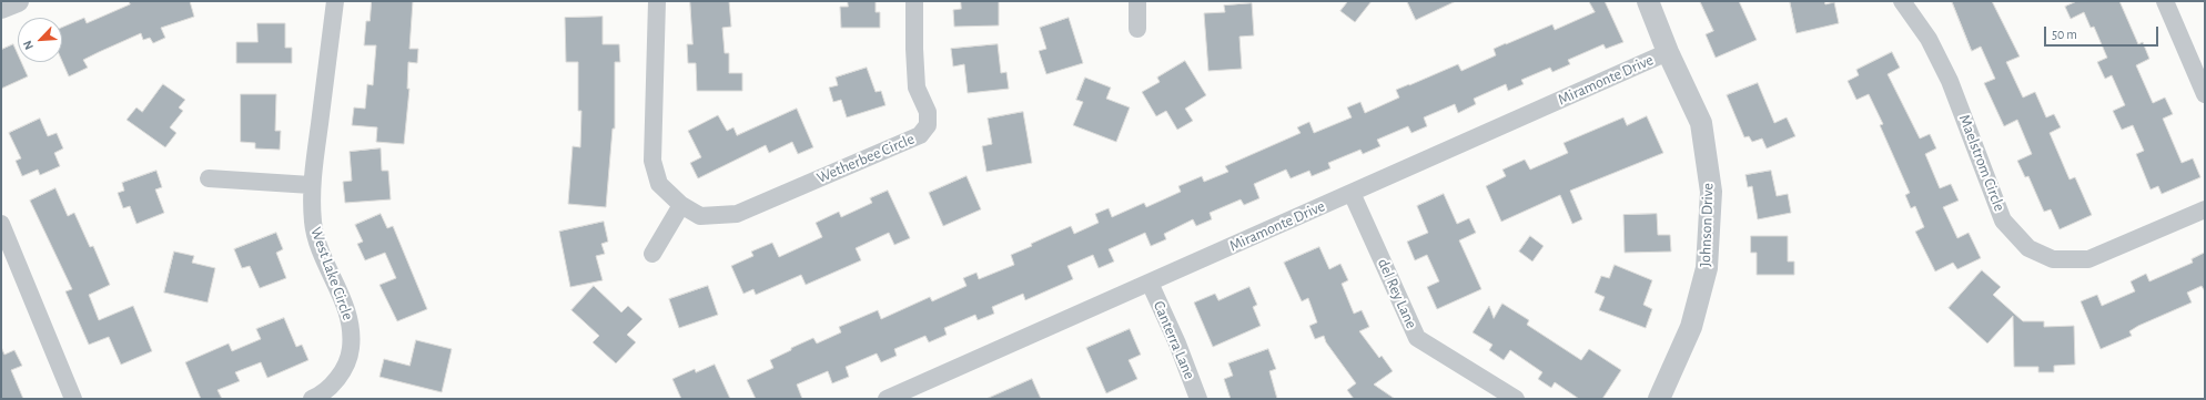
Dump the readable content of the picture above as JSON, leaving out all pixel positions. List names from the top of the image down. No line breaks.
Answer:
{"streets":{"street":["Miramonte Drive","Wetherbee Circle","Maelstrom Circle","Johnson Drive","West Lake Circle","del Rey Lane","Canterra Lane"]},"crossings":[["Miramonte Drive","Johnson Drive"],["Miramonte Drive","del Rey Lane"],["Miramonte Drive","Canterra Lane"]],"scale_bar":"50 m","north":"bottom left"}
